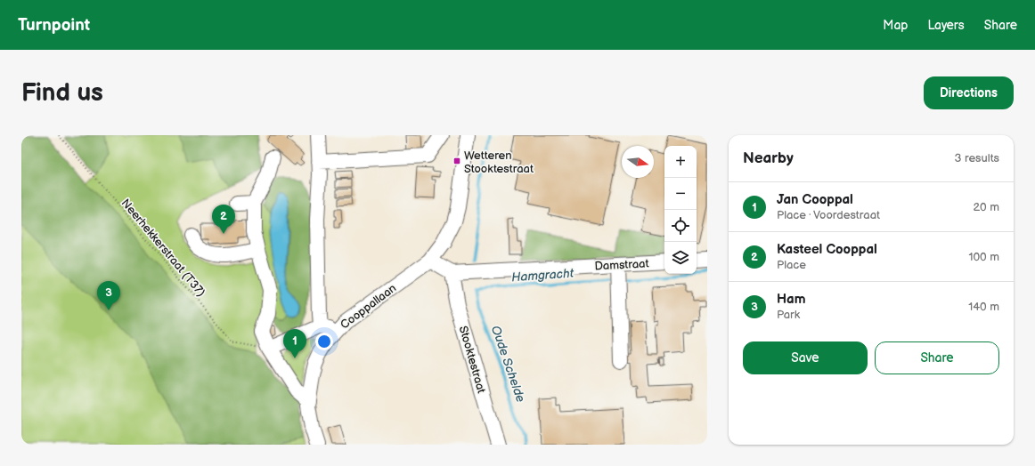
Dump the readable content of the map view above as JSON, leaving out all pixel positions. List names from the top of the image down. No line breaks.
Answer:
{"streets":{"street":["Damstraat","Cooppallaan","Stooktestraat"],"path":["Neerhekkerstraat (T37)"]},"crossings":[["Damstraat","Stooktestraat"]],"water":["Hamgracht","Oude Schelde"],"places":{"transit":["Wetteren Stooktestraat"]},"north":"right","page":{"header":"Turnpoint","nav":["Map","Layers","Share"],"buttons":["Directions",["Save","Share"]],"title":"Find us","heading":["Nearby","3 results"],"map_buttons":["+","−"],"list":[{"mark":"1","name":"Jan Cooppal","note":"Place · Voordestraat","value":"20 m"},{"mark":"2","name":"Kasteel Cooppal","note":"Place","value":"100 m"},{"mark":"3","name":"Ham","note":"Park","value":"140 m"}],"pins":["2","3","1"]}}
